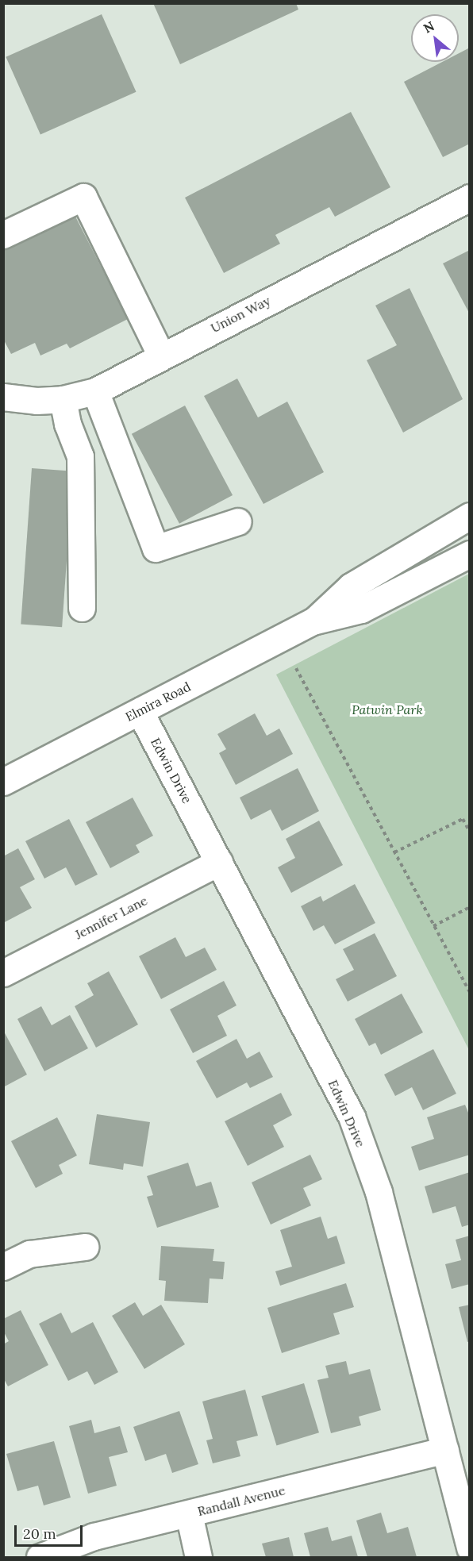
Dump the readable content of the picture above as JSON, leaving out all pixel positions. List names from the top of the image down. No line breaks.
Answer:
{"streets":{"street":["Union Way","Elmira Road","Edwin Drive","Jennifer Lane","Randall Avenue"]},"crossings":[["Elmira Road","Edwin Drive"],["Edwin Drive","Jennifer Lane"],["Edwin Drive","Randall Avenue"]],"parks":["Patwin Park"],"scale_bar":"20 m","north":"top left"}
